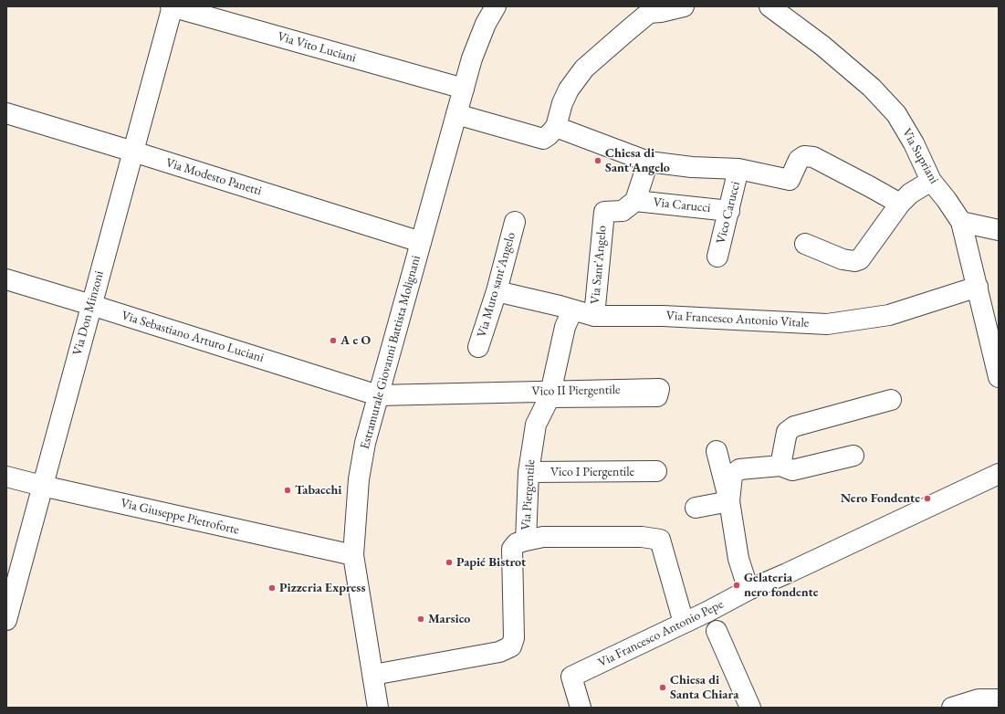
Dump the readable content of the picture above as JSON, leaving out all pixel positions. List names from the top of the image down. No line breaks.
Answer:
{"streets":{"street":["Via Vito Luciani","Via Supriani","Via Modesto Panetti","Via Carucci","Vico Carucci","Via Sant'Angelo","Via Muro sant'Angelo","Via Don Minzoni","Via Francesco Antonio Vitale","Via Sebastiano Arturo Luciani","Estramurale Giovanni Battista Molignani","Vico II Piergentile","Vico I Piergentile","Via Piergentile","Via Giuseppe Pietroforte","Via Francesco Antonio Pepe"]},"crossings":[["Via Vito Luciani","Via Don Minzoni"],["Via Vito Luciani","Estramurale Giovanni Battista Molignani"],["Via Supriani","Via Francesco Antonio Vitale"],["Via Modesto Panetti","Via Don Minzoni"],["Via Modesto Panetti","Estramurale Giovanni Battista Molignani"],["Via Carucci","Vico Carucci"],["Via Carucci","Via Sant'Angelo"],["Via Sant'Angelo","Via Francesco Antonio Vitale"],["Via Muro sant'Angelo","Via Francesco Antonio Vitale"],["Via Don Minzoni","Via Sebastiano Arturo Luciani"],["Via Don Minzoni","Via Giuseppe Pietroforte"],["Via Francesco Antonio Vitale","Via Piergentile"],["Via Sebastiano Arturo Luciani","Estramurale Giovanni Battista Molignani"],["Via Sebastiano Arturo Luciani","Vico II Piergentile"],["Estramurale Giovanni Battista Molignani","Vico II Piergentile"],["Estramurale Giovanni Battista Molignani","Via Piergentile"],["Estramurale Giovanni Battista Molignani","Via Giuseppe Pietroforte"],["Vico II Piergentile","Via Piergentile"],["Vico I Piergentile","Via Piergentile"]],"places":["Chiesa di Sant'Angelo","A e O","Tabacchi","Nero Fondente","Papié Bistrot","Gelateria nero fondente","Pizzeria Express","Marsico","Chiesa di Santa Chiara"]}
